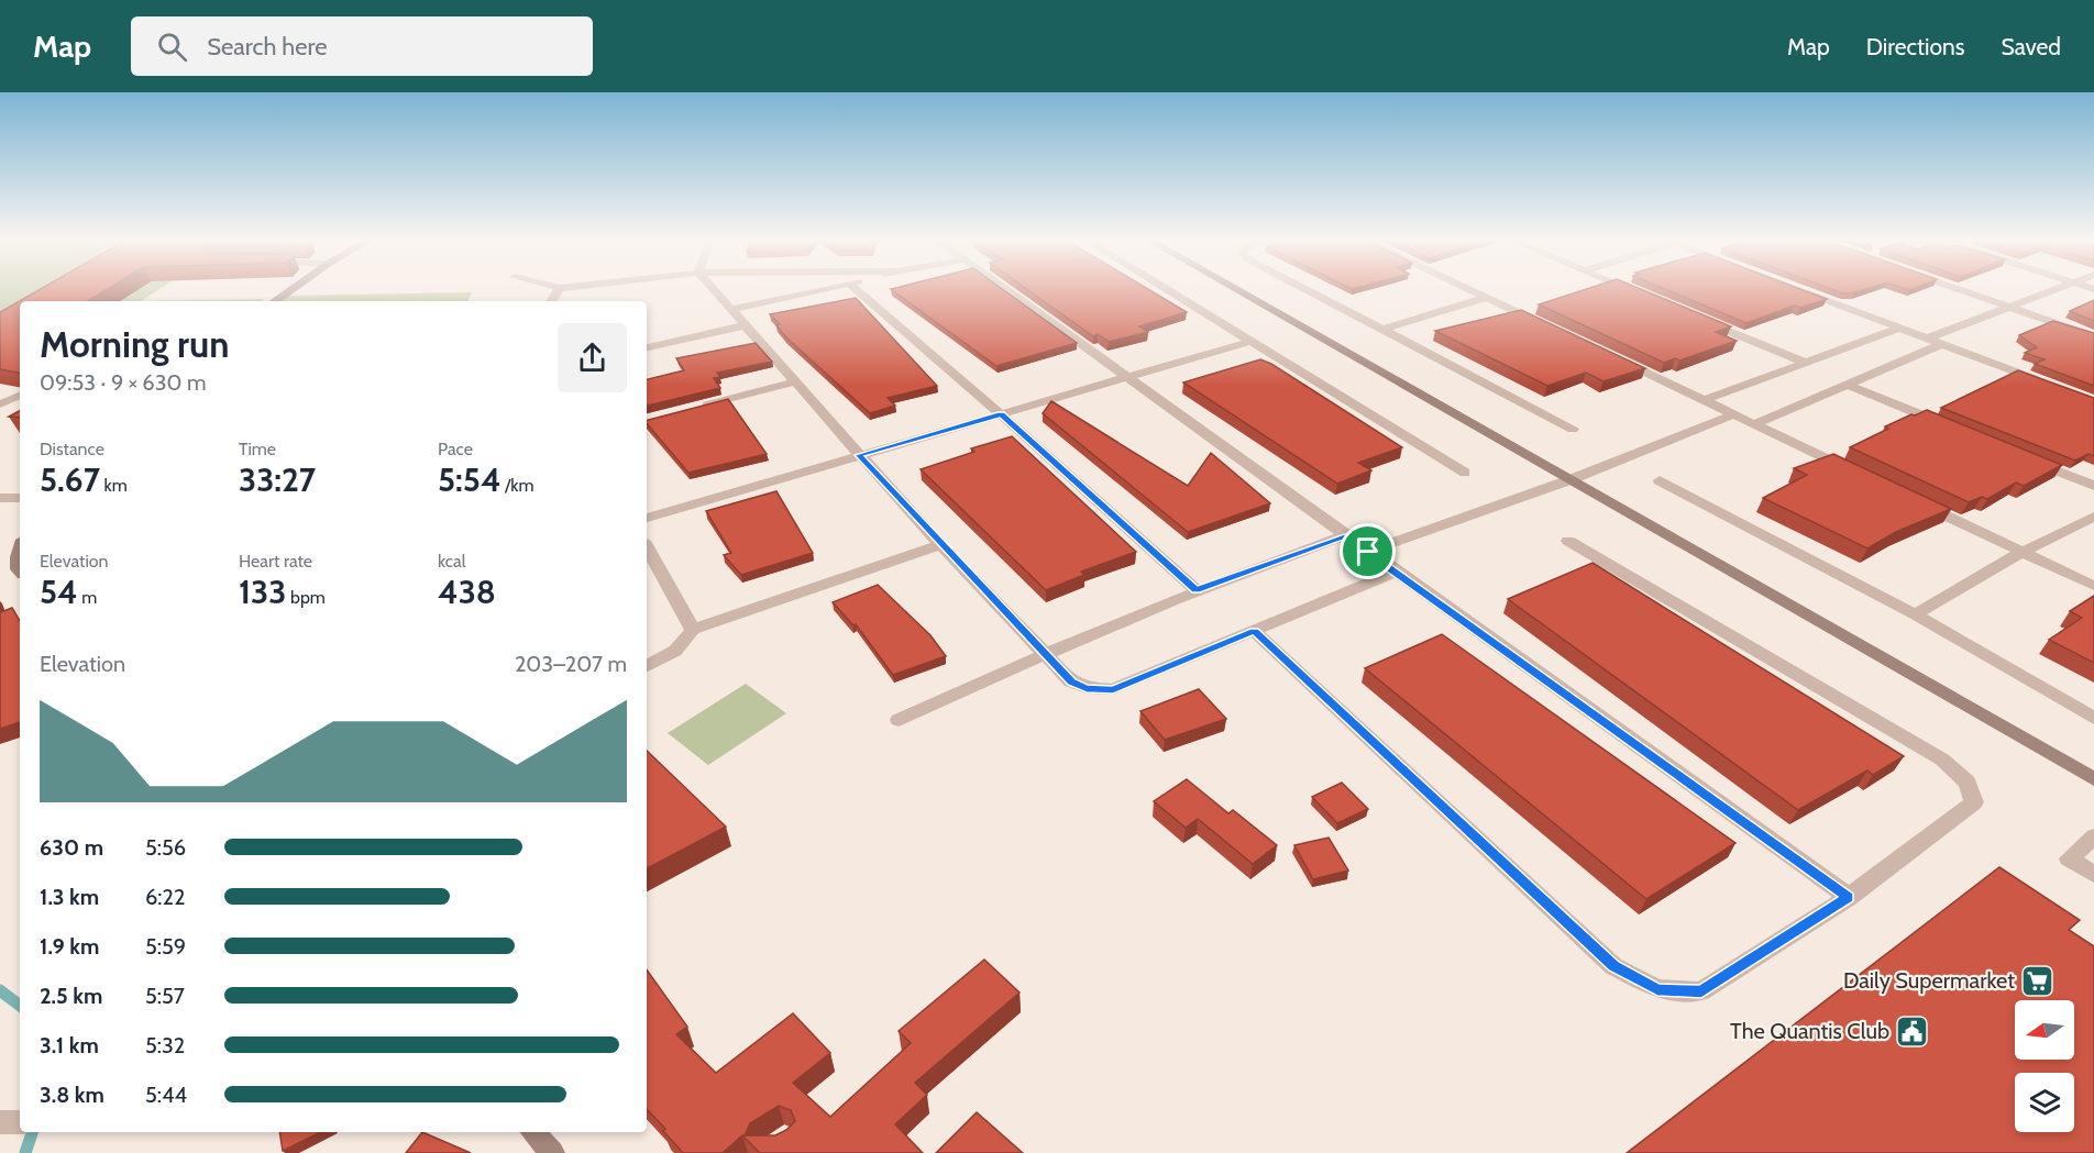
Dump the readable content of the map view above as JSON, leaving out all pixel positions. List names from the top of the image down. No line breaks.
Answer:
{"places":{"supermarket":["Daily Supermarket"],"public building":["The Quantis Club"]},"north":"left","page":{"header":"Map","search":"Search here","nav":["Map","Directions","Saved"],"heading":["Morning run","09:53 · 9 × 630 m"],"stats":[["Distance","5.67 km"],["Time","33:27"],["Pace","5:54 /km"],["Elevation","54 m"],["Heart rate","133 bpm"],["kcal","438"]],"chart":["Elevation","203–207 m"],"list":[{"name":"630 m","note":"5:56"},{"name":"1.3 km","note":"6:22"},{"name":"1.9 km","note":"5:59"},{"name":"2.5 km","note":"5:57"},{"name":"3.1 km","note":"5:32"},{"name":"3.8 km","note":"5:44"}]}}
